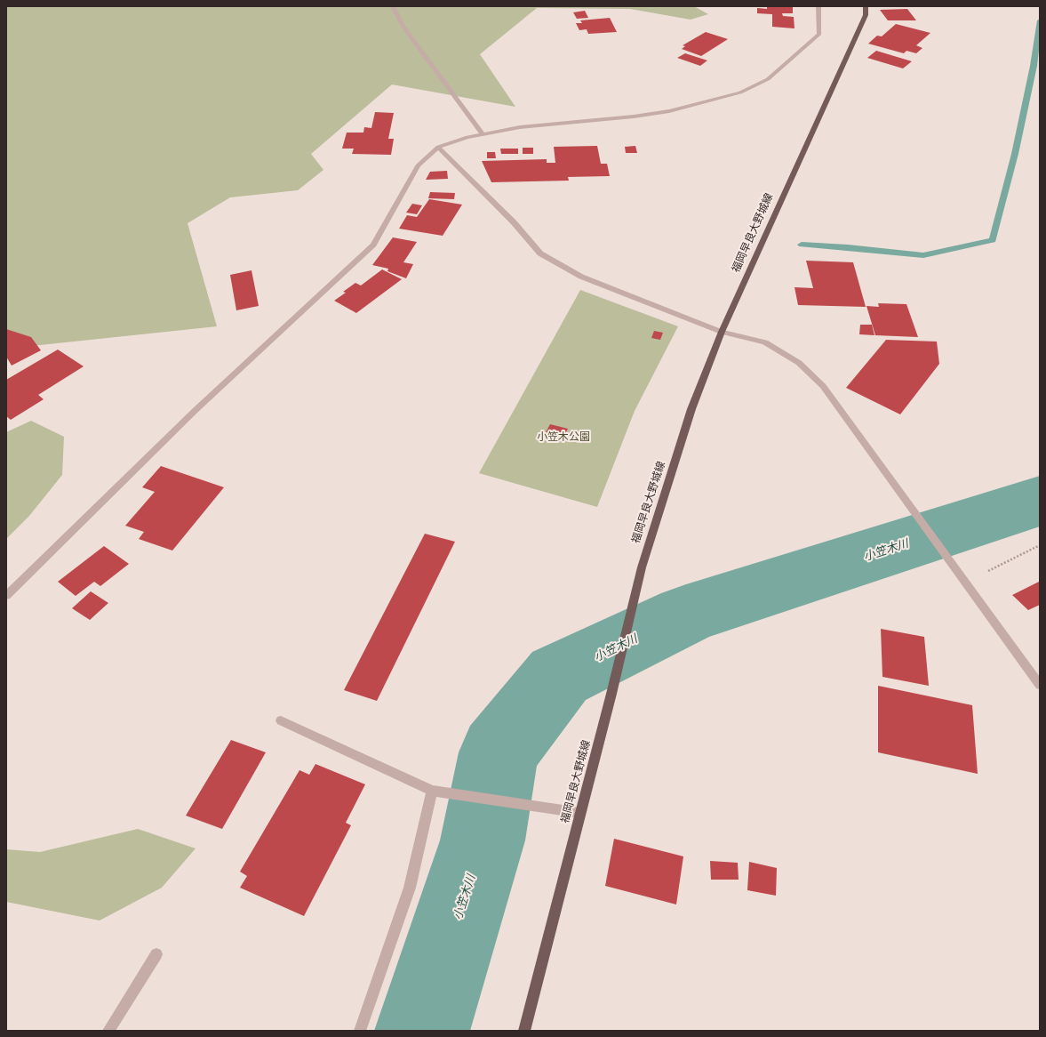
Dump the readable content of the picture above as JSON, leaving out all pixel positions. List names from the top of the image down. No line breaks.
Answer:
{"streets":{"main road":["福岡早良大野城線"]},"water":["小笠木川"],"parks":["小笠木公園"]}
